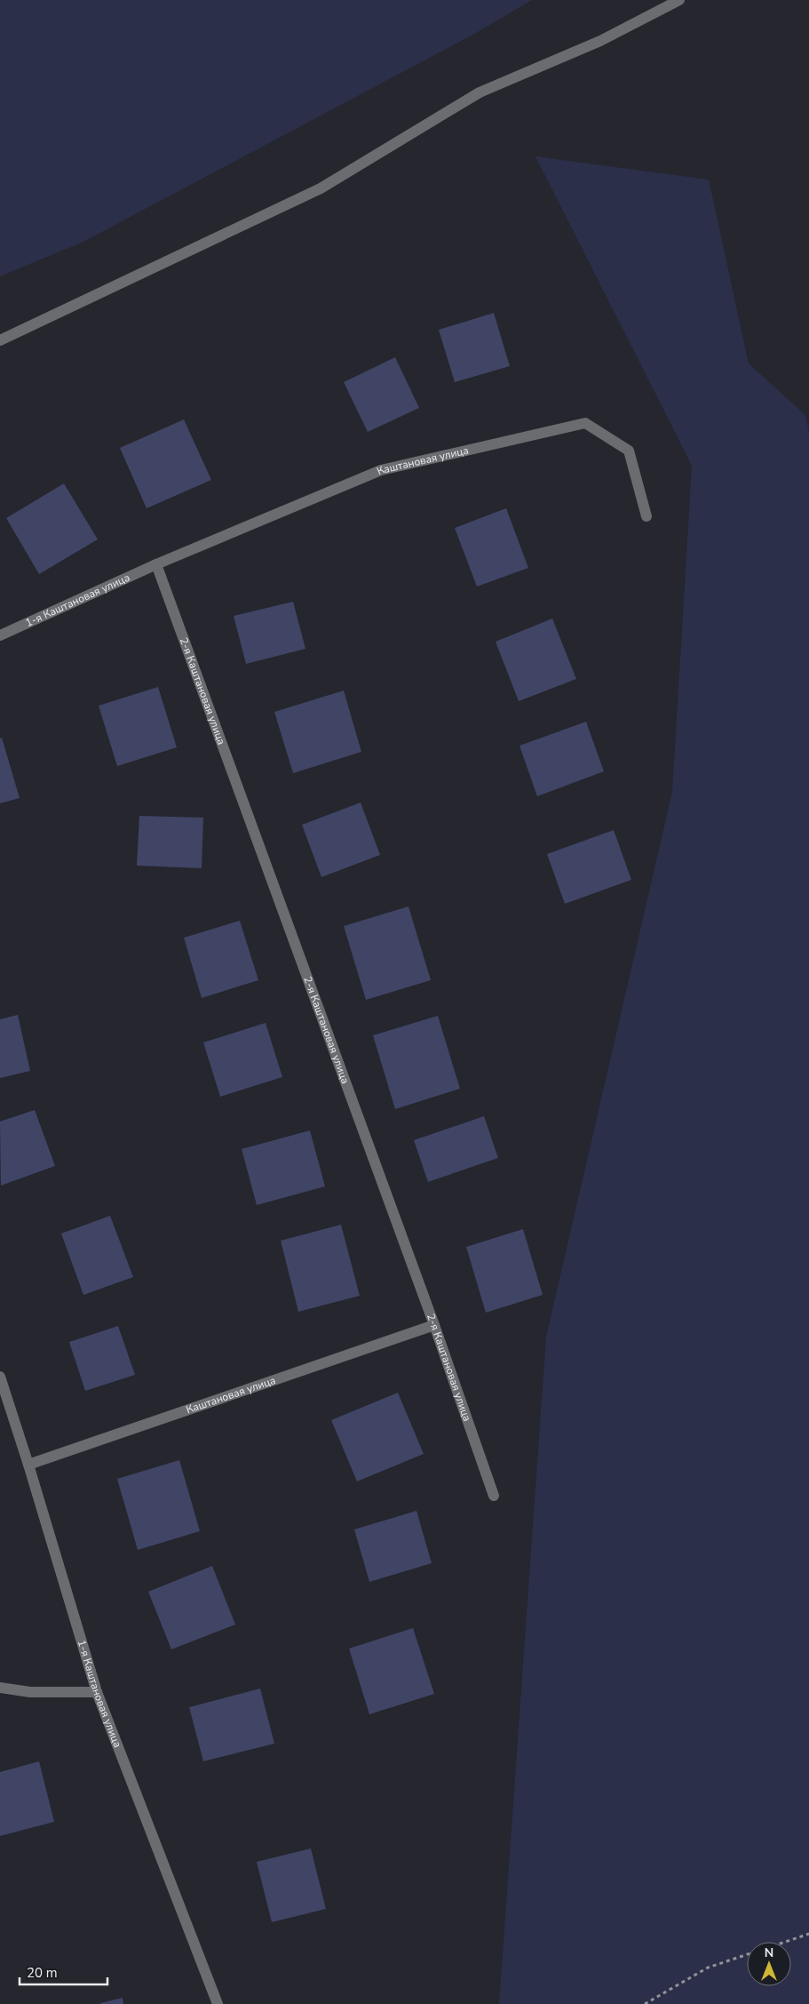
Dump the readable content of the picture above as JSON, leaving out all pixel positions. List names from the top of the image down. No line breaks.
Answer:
{"streets":{"street":["Каштановая улица","1-я Каштановая улица","2-я Каштановая улица"]},"crossings":[["Каштановая улица","1-я Каштановая улица"],["Каштановая улица","2-я Каштановая улица"],["1-я Каштановая улица","2-я Каштановая улица"]],"scale_bar":"20 m","north":"top"}
